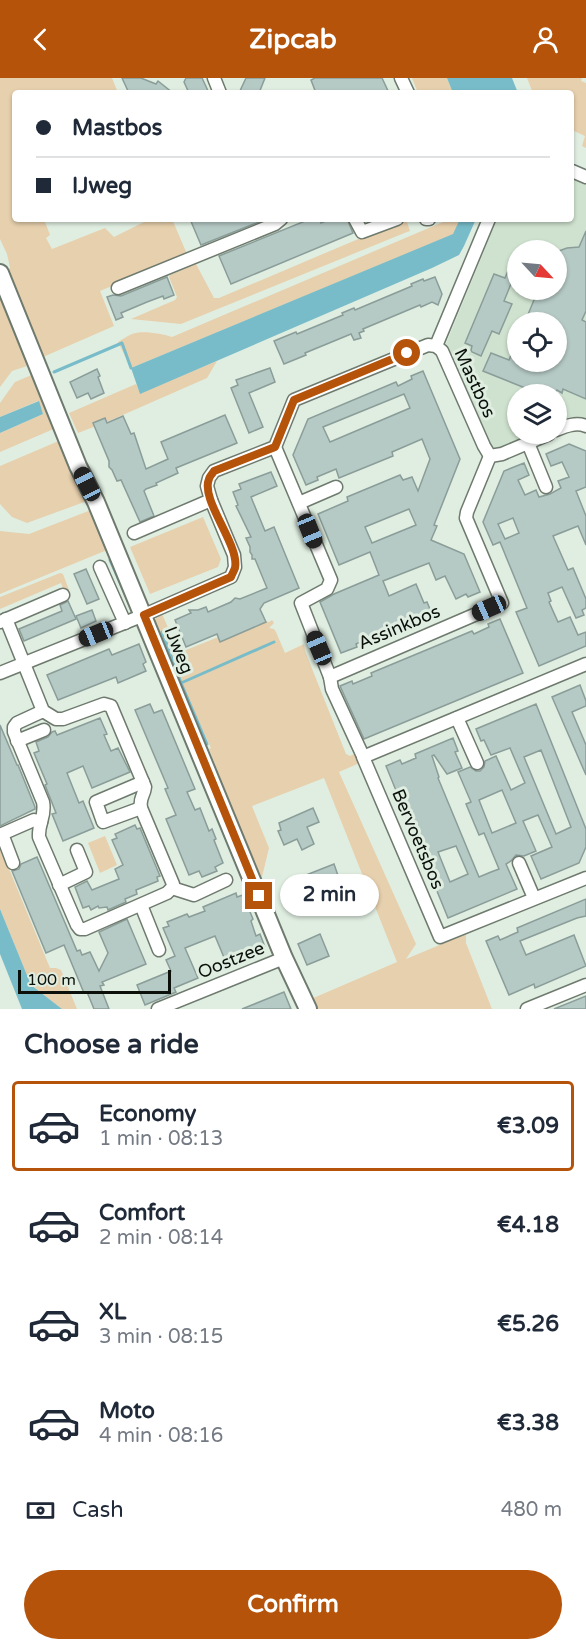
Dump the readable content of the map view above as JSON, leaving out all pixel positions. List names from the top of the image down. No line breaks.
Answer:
{"streets":{"street":["Mastbos","Assinkbos","IJweg","Bervoetsbos","Oostzee"]},"crossings":[["Mastbos","Assinkbos"],["IJweg","Oostzee"]],"scale_bar":"100 m","north":"bottom right","page":{"header":"Zipcab","banner":["Mastbos","IJweg"],"bubble":"2 min","scale":"100 m","heading":"Choose a ride","list":[{"name":"Economy","note":"1 min · 08:13","value":"€3.09"},{"name":"Comfort","note":"2 min · 08:14","value":"€4.18"},{"name":"XL","note":"3 min · 08:15","value":"€5.26"},{"name":"Moto","note":"4 min · 08:16","value":"€3.38"}],"pay":["Cash","480 m"],"buttons":"Confirm"}}
